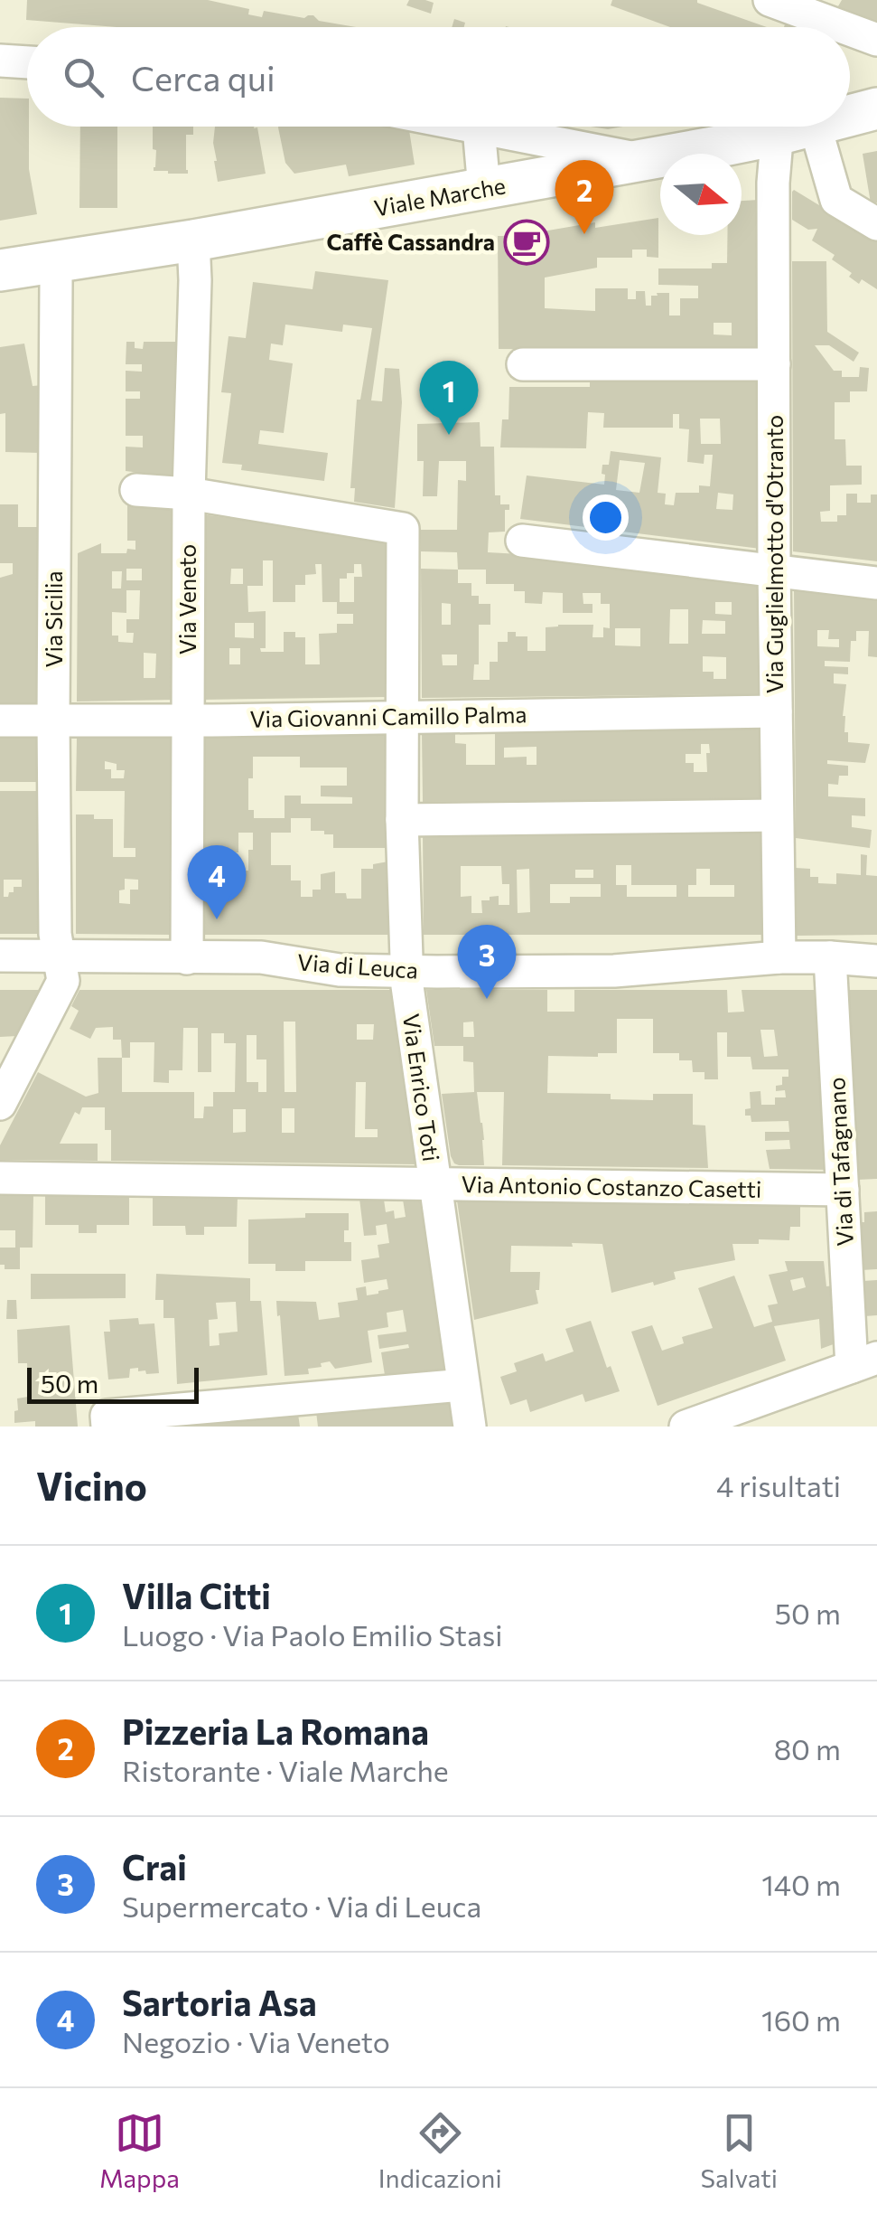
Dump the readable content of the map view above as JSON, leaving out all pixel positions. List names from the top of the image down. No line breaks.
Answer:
{"streets":{"main road":["Viale Marche"],"street":["Via Guglielmotto d'Otranto","Via Veneto","Via Sicilia","Via Giovanni Camillo Palma","Via di Leuca","Via Enrico Toti","Via di Tafagnano","Via Antonio Costanzo Casetti"]},"crossings":[["Viale Marche","Via Veneto"],["Viale Marche","Via Sicilia"],["Via Guglielmotto d'Otranto","Via Giovanni Camillo Palma"],["Via Guglielmotto d'Otranto","Via di Leuca"],["Via Veneto","Via Giovanni Camillo Palma"],["Via Veneto","Via di Leuca"],["Via Veneto","Via Enrico Toti"],["Via Sicilia","Via Giovanni Camillo Palma"],["Via Sicilia","Via di Leuca"],["Via Giovanni Camillo Palma","Via Enrico Toti"],["Via di Leuca","Via Enrico Toti"],["Via di Leuca","Via di Tafagnano"],["Via Enrico Toti","Via Antonio Costanzo Casetti"],["Via di Tafagnano","Via Antonio Costanzo Casetti"]],"places":{"cafe":["Caffè Cassandra"]},"scale_bar":"50 m","north":"right","page":{"search":"Cerca qui","pins":["2","1","4","3"],"scale":"50 m","heading":["Vicino","4 risultati"],"list":[{"mark":"1","name":"Villa Citti","note":"Luogo · Via Paolo Emilio Stasi","value":"50 m"},{"mark":"2","name":"Pizzeria La Romana","note":"Ristorante · Viale Marche","value":"80 m"},{"mark":"3","name":"Crai","note":"Supermercato · Via di Leuca","value":"140 m"},{"mark":"4","name":"Sartoria Asa","note":"Negozio · Via Veneto","value":"160 m"}],"nav":["Mappa","Indicazioni","Salvati"]}}
